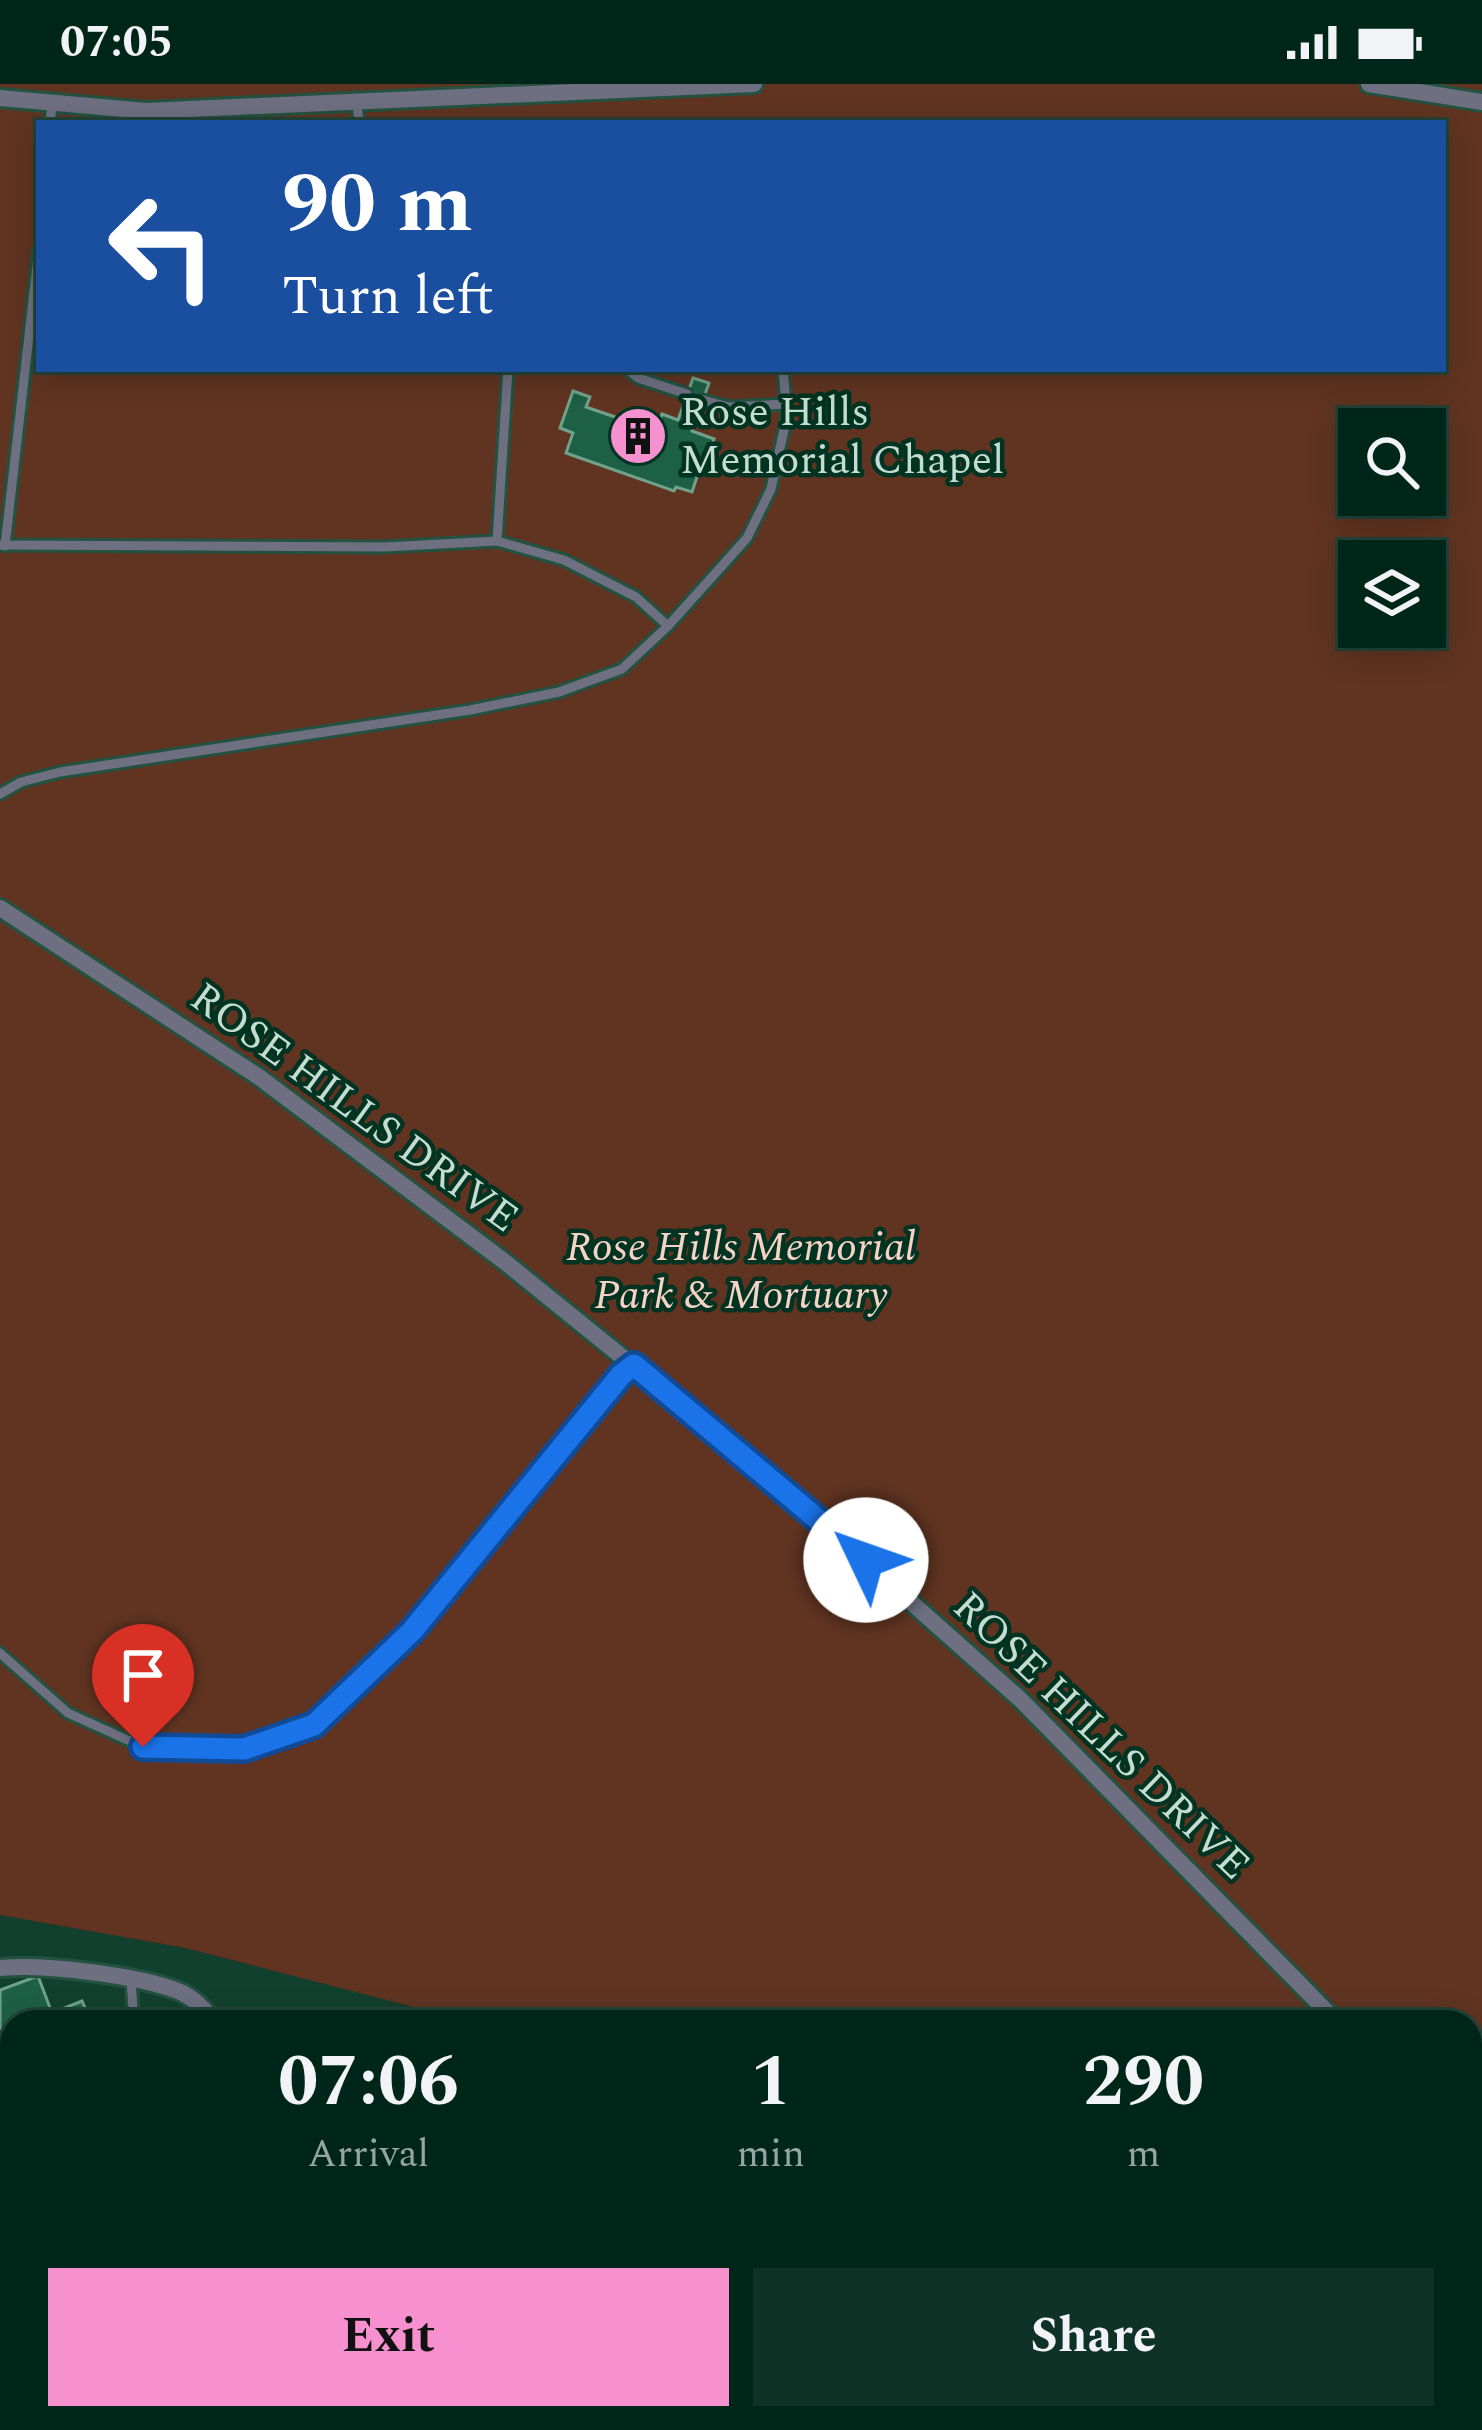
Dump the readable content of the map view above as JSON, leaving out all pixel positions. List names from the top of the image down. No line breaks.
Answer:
{"streets":{"street":["ROSE HILLS DRIVE"]},"parks":["Rose Hills Memorial Park & Mortuary"],"places":{"building":["Rose Hills Memorial Chapel"]},"page":{"status":"07:05","turn":["90 m","Turn left"],"eta":["07:06","Arrival","1","min","290","m"],"buttons":["Exit","Share"]}}
